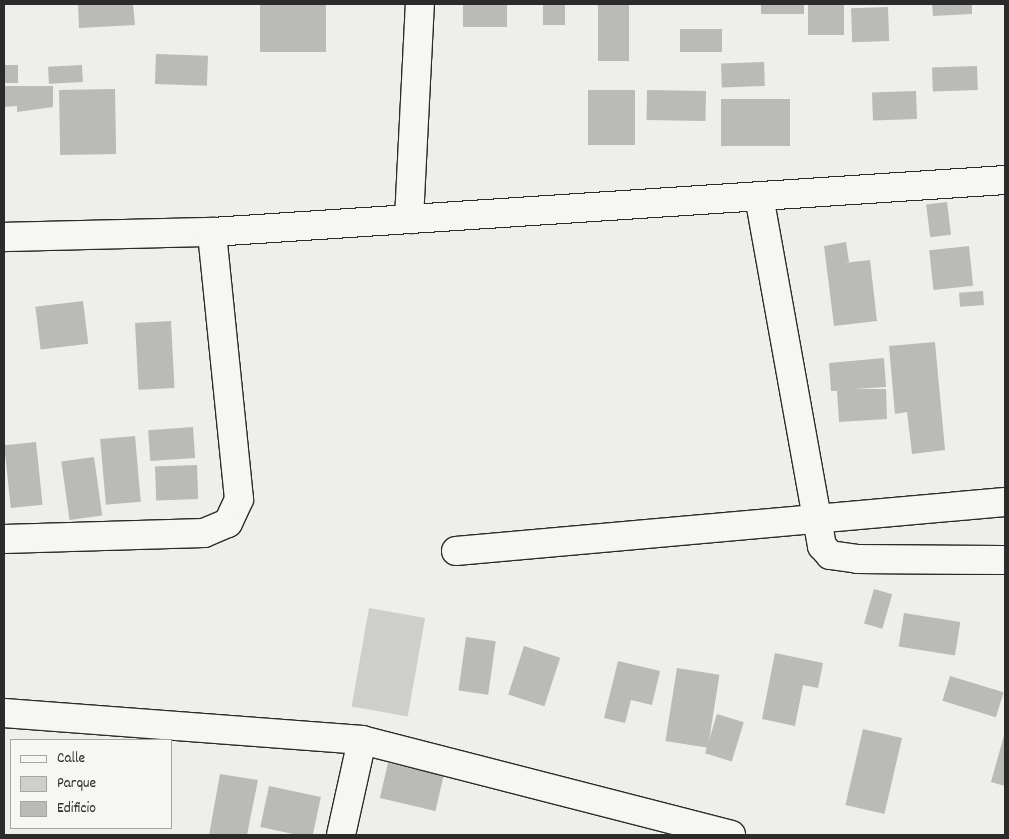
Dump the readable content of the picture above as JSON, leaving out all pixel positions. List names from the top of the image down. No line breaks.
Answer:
{"legend":["Calle","Parque","Edificio"]}
